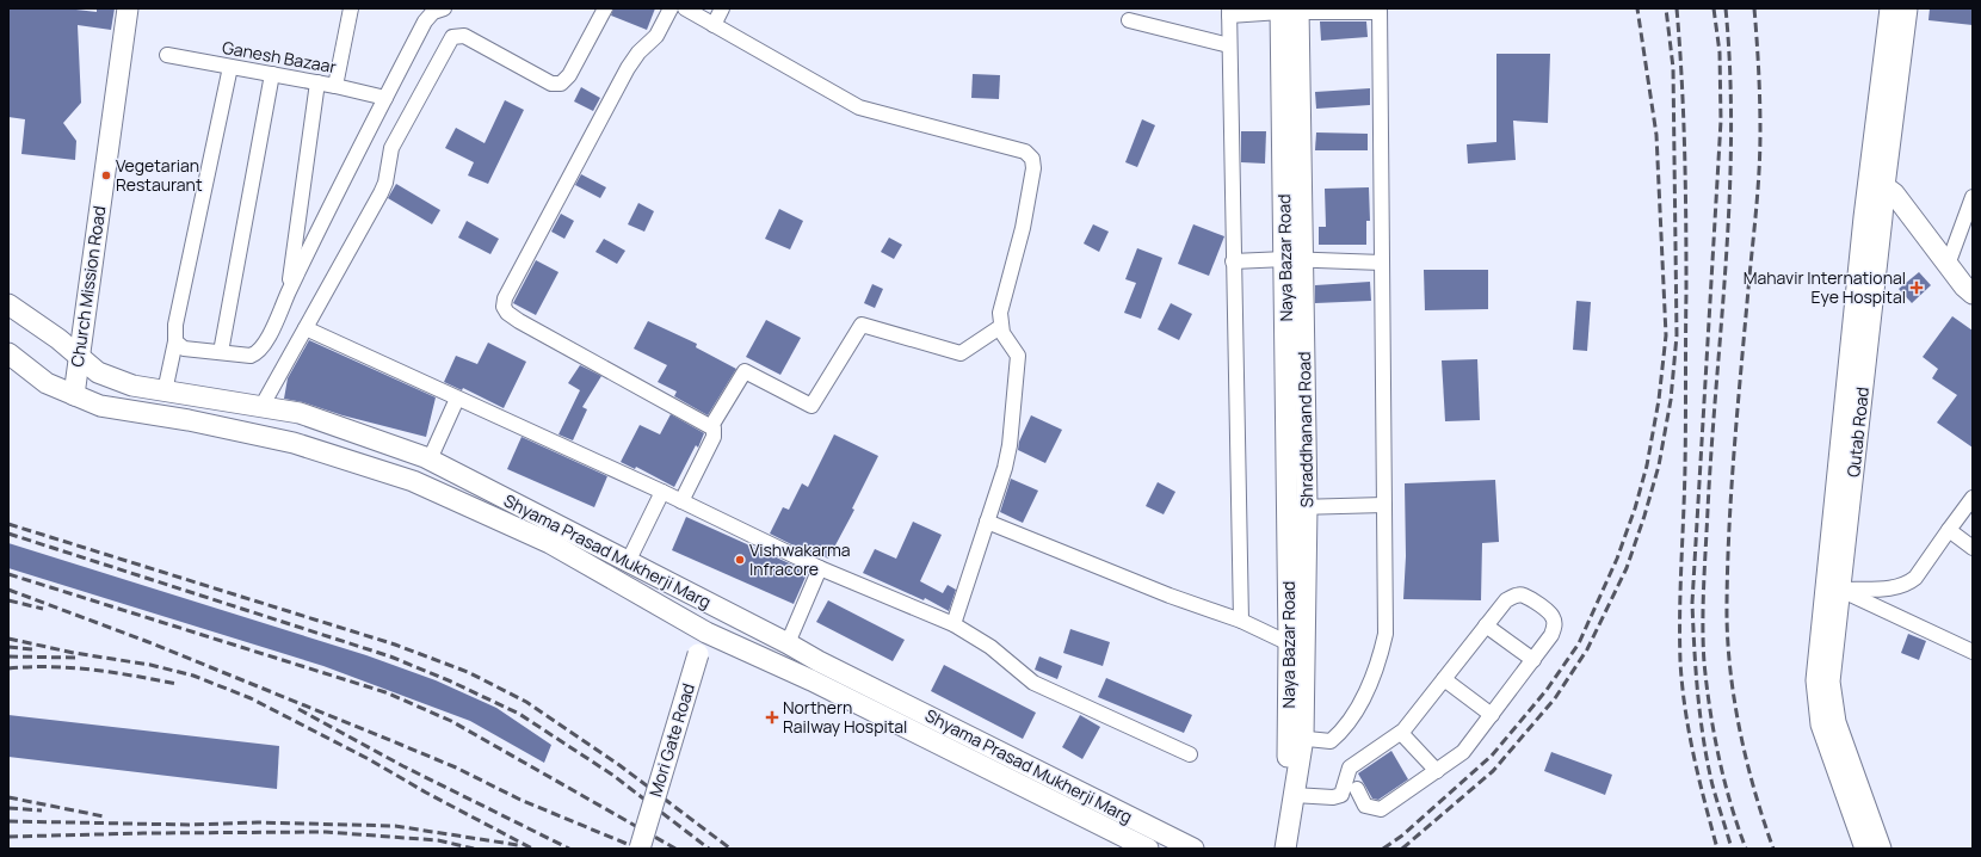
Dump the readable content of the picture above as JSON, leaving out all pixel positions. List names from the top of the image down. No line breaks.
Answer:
{"streets":{"main road":["Naya Bazar Road","Church Mission Road","Shraddhanand Road","Qutab Road","Shyama Prasad Mukherji Marg","Mori Gate Road"],"street":["Ganesh Bazaar"]},"crossings":[["Naya Bazar Road","Shraddhanand Road"],["Church Mission Road","Shyama Prasad Mukherji Marg"],["Shyama Prasad Mukherji Marg","Mori Gate Road"]],"places":{"other":["Vegetarian Restaurant","Vishwakarma Infracore"],"health":["Mahavir International Eye Hospital","Northern Railway Hospital"]}}
